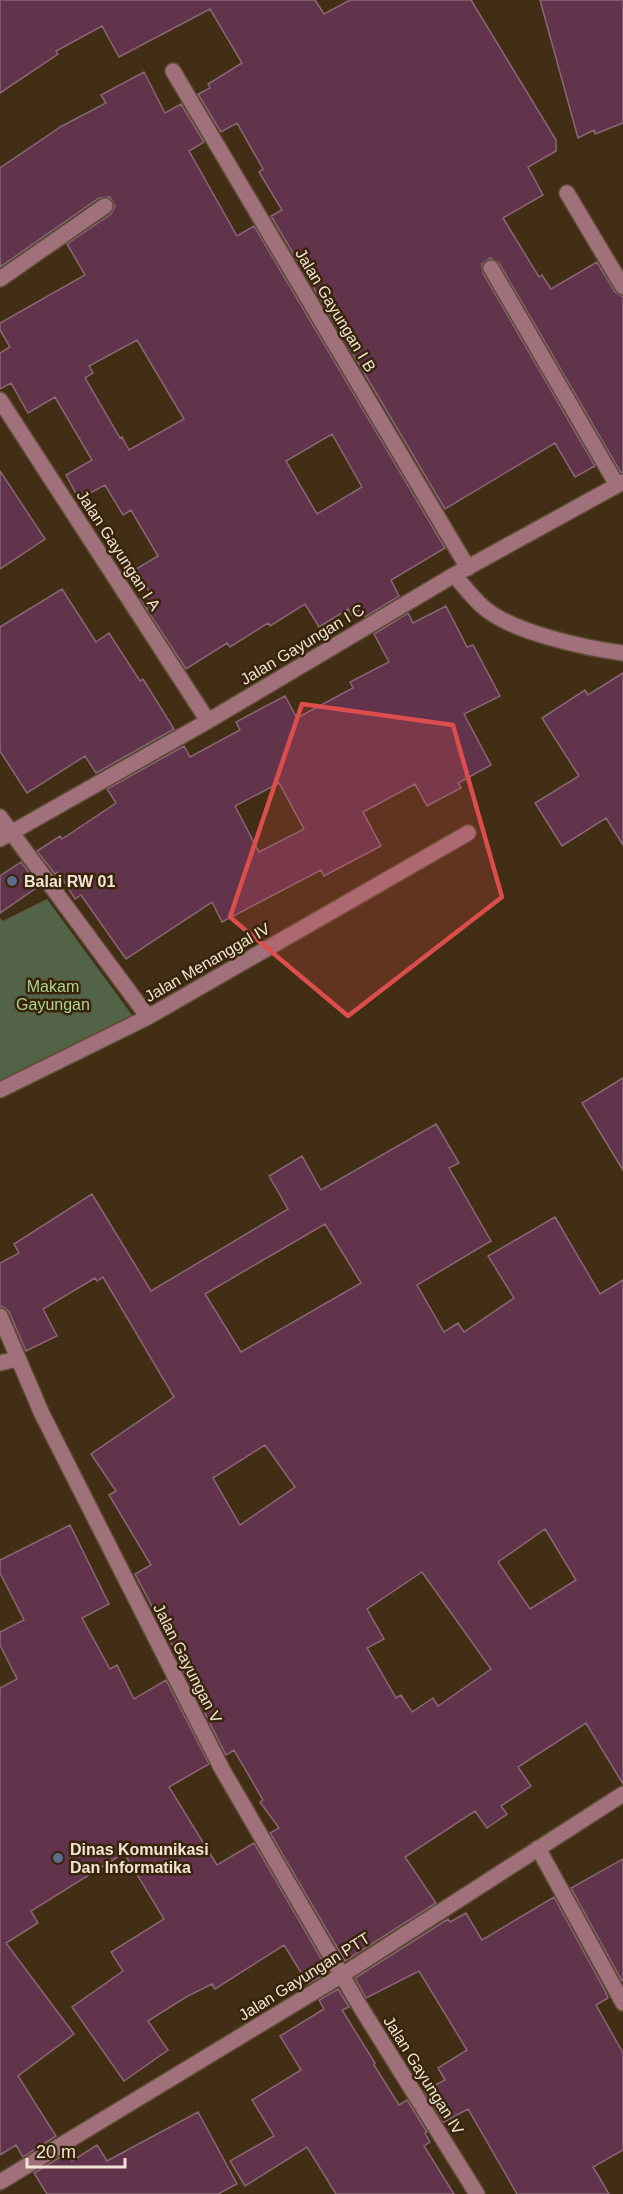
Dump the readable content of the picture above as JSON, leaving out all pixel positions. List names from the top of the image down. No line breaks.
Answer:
{"streets":{"street":["Jalan Gayungan I B","Jalan Gayungan I A","Jalan Gayungan I C","Jalan Menanggal IV","Jalan Gayungan V","Jalan Gayungan PTT","Jalan Gayungan IV"]},"crossings":[["Jalan Gayungan I B","Jalan Gayungan I C"],["Jalan Gayungan I A","Jalan Gayungan I C"],["Jalan Gayungan I C","Jalan Menanggal IV"],["Jalan Gayungan V","Jalan Gayungan PTT"],["Jalan Gayungan V","Jalan Gayungan IV"],["Jalan Gayungan PTT","Jalan Gayungan IV"]],"parks":["Makam Gayungan"],"places":["Balai RW 01","Dinas Komunikasi Dan Informatika"],"scale_bar":"20 m"}
